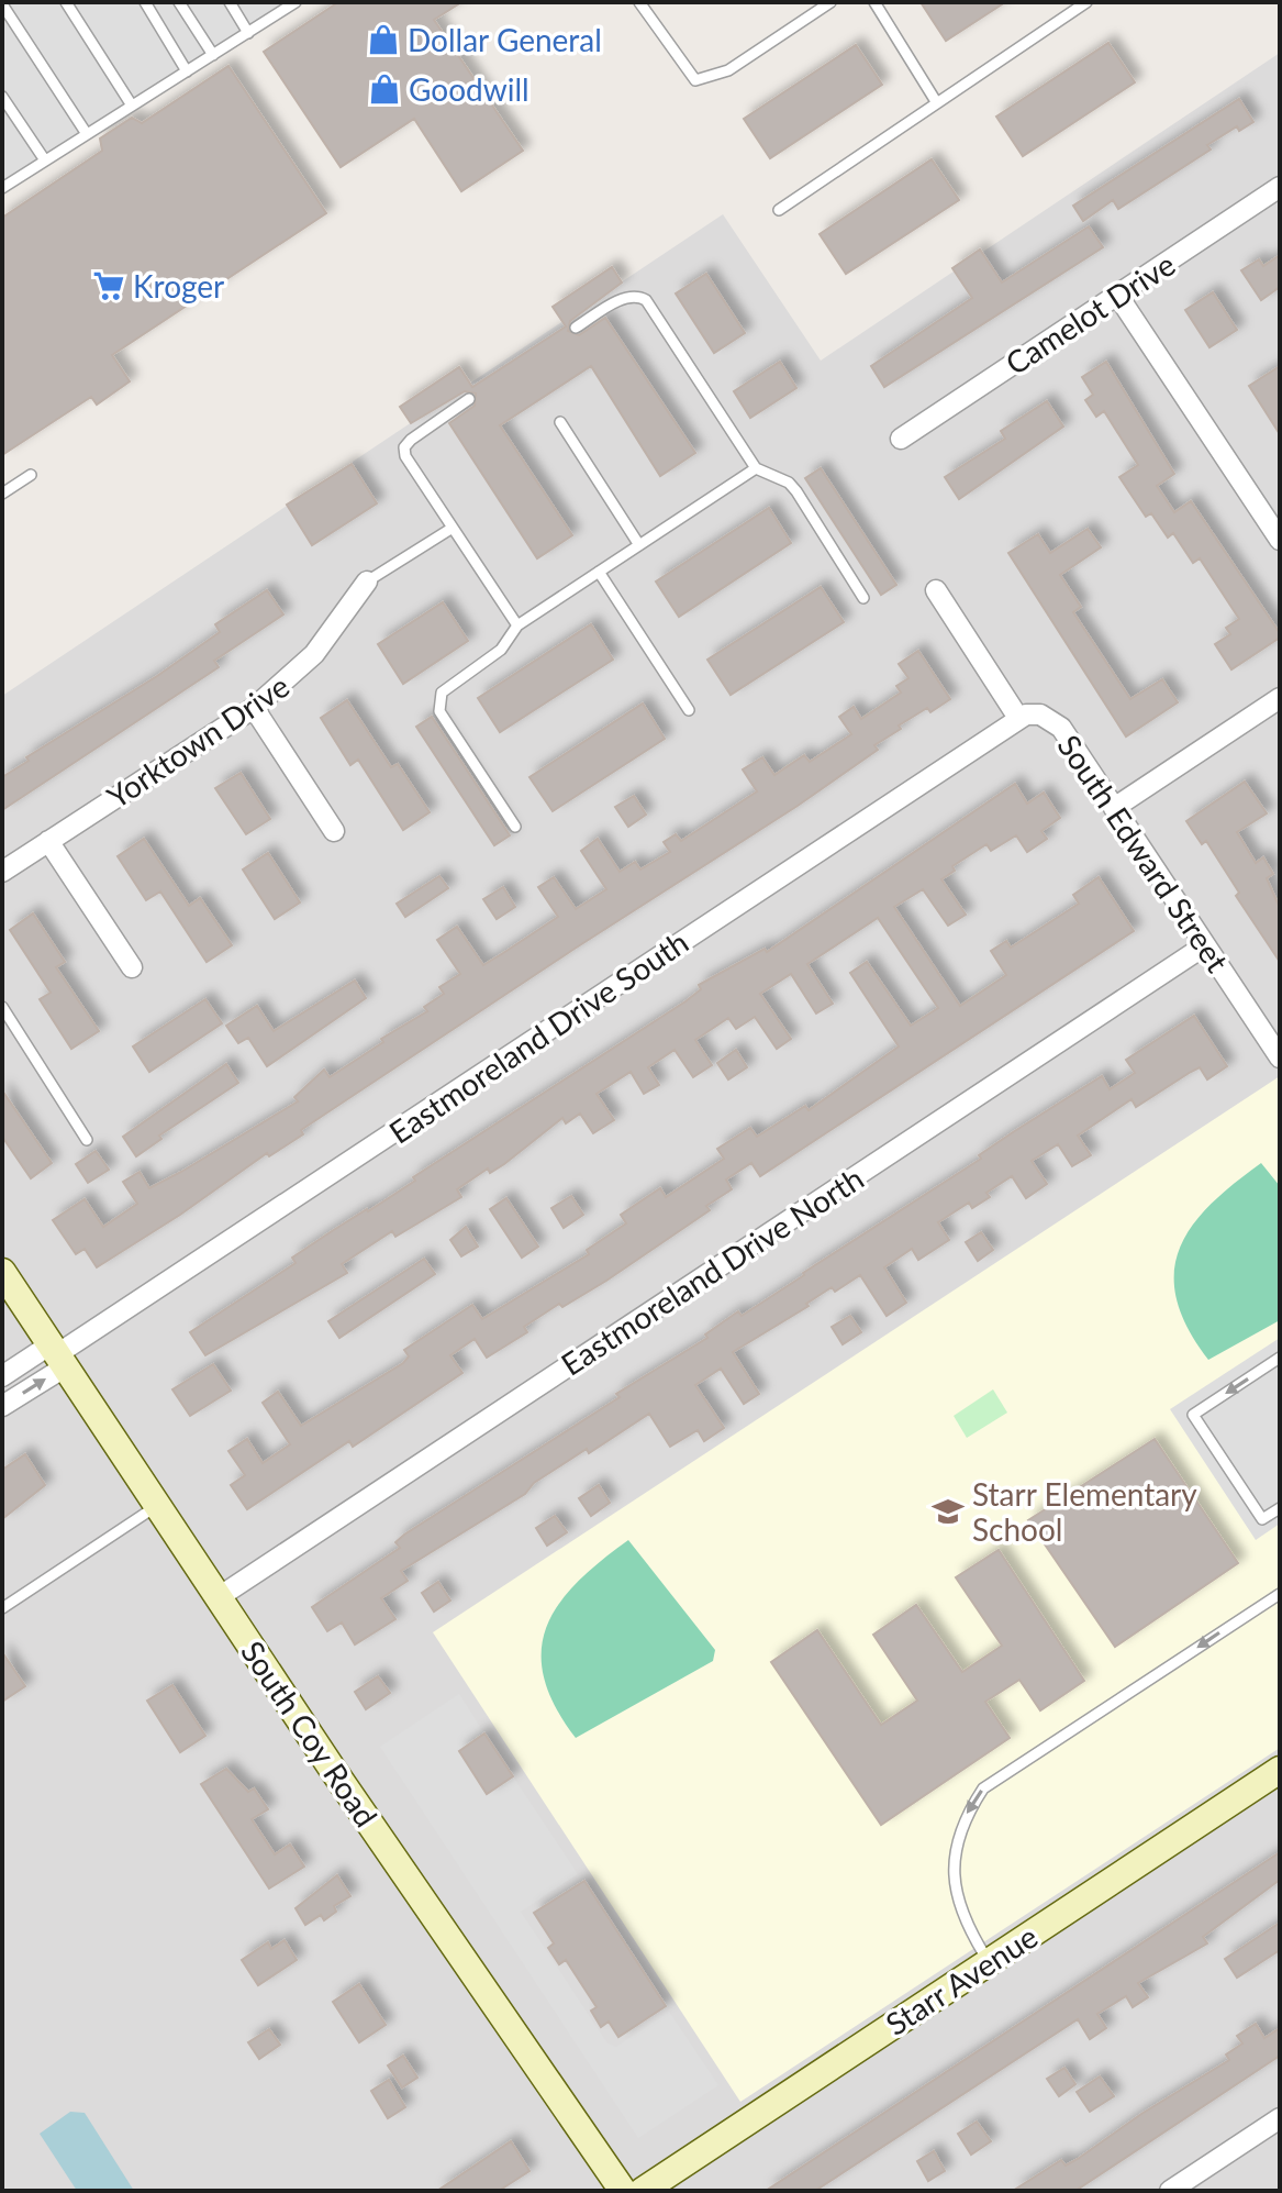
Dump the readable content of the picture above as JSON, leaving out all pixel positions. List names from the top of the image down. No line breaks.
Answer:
{"streets":{"street":["Camelot Drive","Yorktown Drive","South Edward Street","Eastmoreland Drive South","Eastmoreland Drive North","South Coy Road","Starr Avenue"]},"crossings":[["South Edward Street","Eastmoreland Drive South"],["South Edward Street","Eastmoreland Drive North"],["Eastmoreland Drive South","South Coy Road"],["Eastmoreland Drive North","South Coy Road"]],"places":{"shop":["Dollar General","Goodwill"],"supermarket":["Kroger"],"school or university":["Starr Elementary School"]}}
